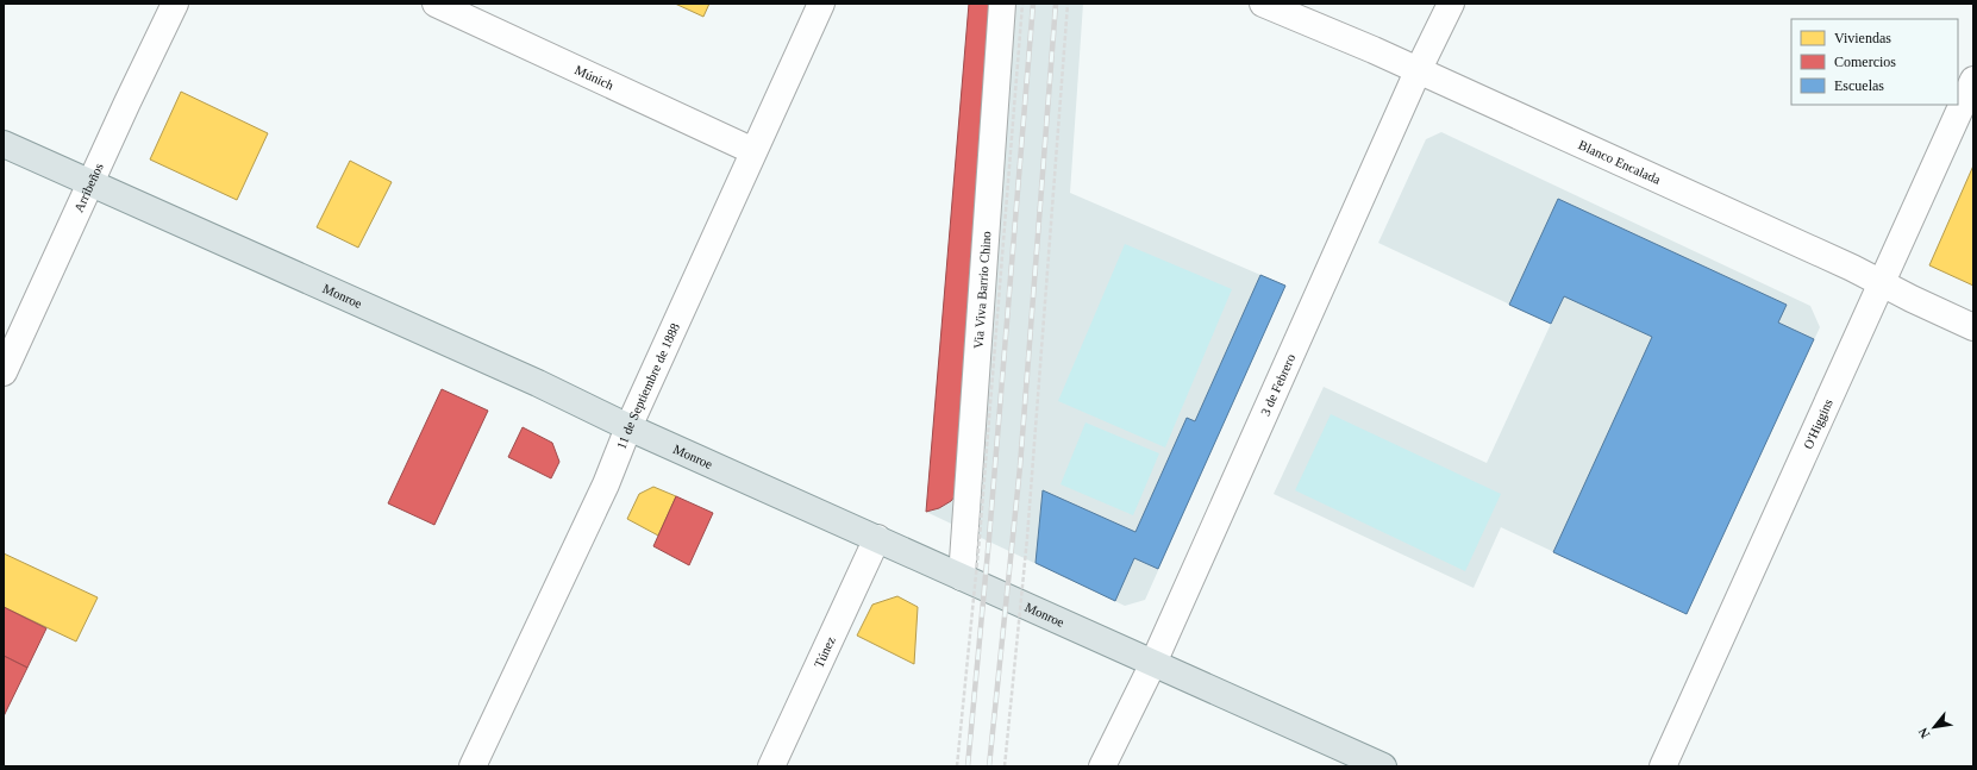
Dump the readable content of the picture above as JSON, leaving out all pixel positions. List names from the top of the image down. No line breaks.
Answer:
{"streets":{"main road":["Monroe"],"street":["Múnich","Blanco Encalada","Arribeños","Via Viva Barrio Chino","11 de Septiembre de 1888","3 de Febrero","O'Higgins","Túnez"]},"crossings":[["Múnich","11 de Septiembre de 1888"],["Blanco Encalada","3 de Febrero"],["Blanco Encalada","O'Higgins"],["Arribeños","Monroe"],["Via Viva Barrio Chino","Monroe"],["Monroe","11 de Septiembre de 1888"],["Monroe","3 de Febrero"],["Monroe","Túnez"]],"legend":["Viviendas","Comercios","Escuelas"],"north":"bottom left"}
